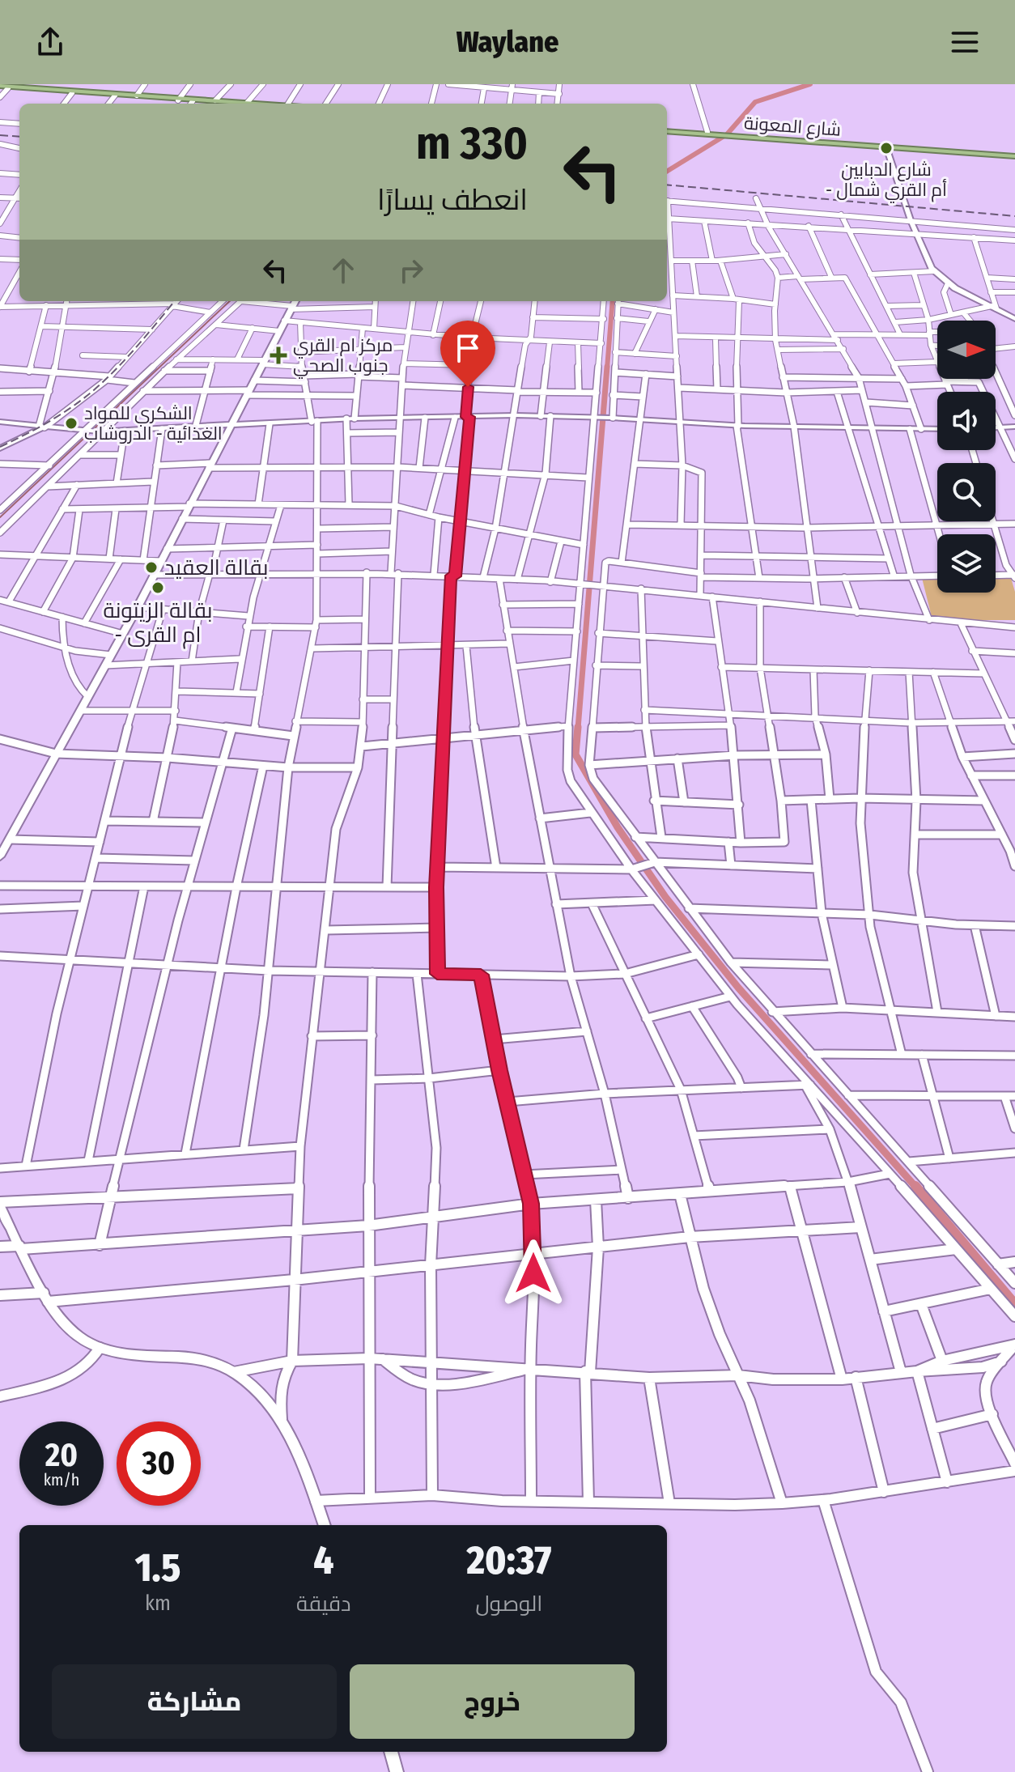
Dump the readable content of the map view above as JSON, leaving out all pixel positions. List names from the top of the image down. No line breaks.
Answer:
{"streets":{"highway":["شارع المعونة"]},"places":{"other":["شارع الدبابين - أم القري شمال","الشكري للمواد الغذائية - الدروشاب","بقالة العقيد","بقالة الزيتونة - ام القرى"],"health":["مركز ام القري جنوب الصحي"]},"north":"right","page":{"header":"Waylane","turn":["330 m","انعطف يسارًا"],"speed":"20 km/h","limit":"30","eta":["20:37","الوصول","4","دقيقة","1.5","km"],"buttons":["خروج","مشاركة"]}}
